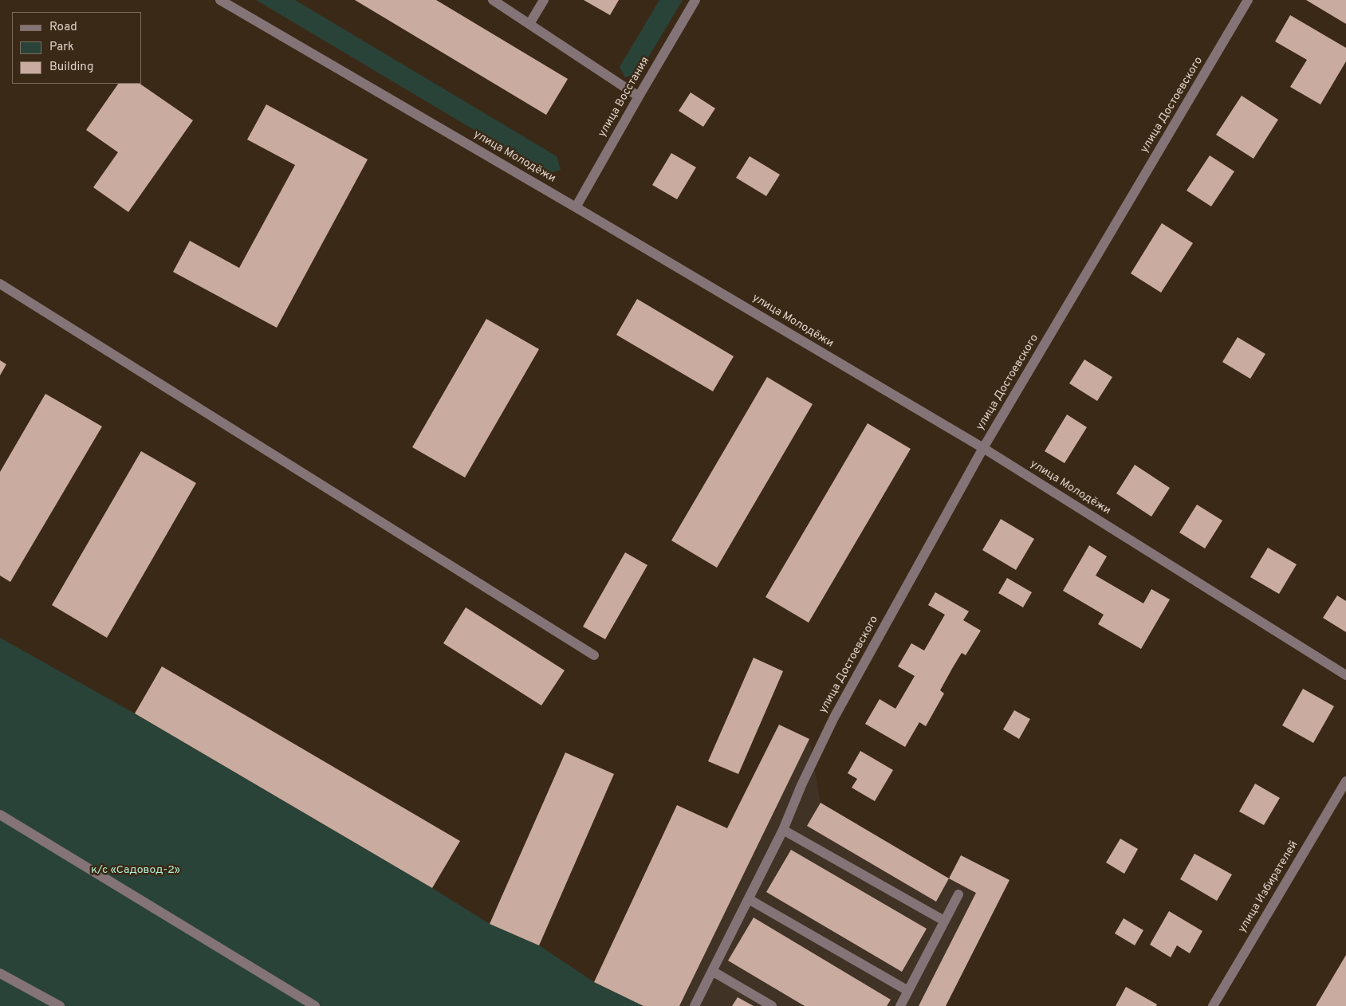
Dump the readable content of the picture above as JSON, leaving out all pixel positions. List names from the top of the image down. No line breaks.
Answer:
{"streets":{"street":["улица Восстания","улица Достоевского","улица Молодёжи","улица Избирателей"]},"crossings":[["улица Восстания","улица Молодёжи"],["улица Достоевского","улица Молодёжи"]],"parks":["к/с «Садовод-2»"],"legend":["Road","Park","Building"]}
